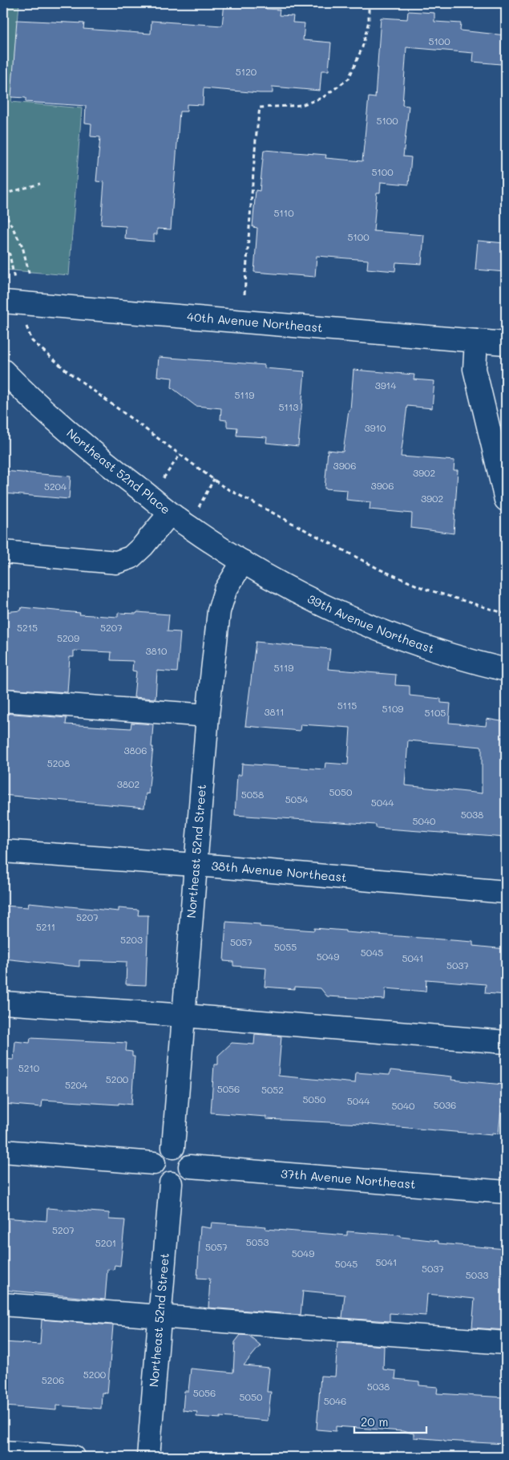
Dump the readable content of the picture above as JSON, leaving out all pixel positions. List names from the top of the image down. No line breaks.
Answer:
{"streets":{"street":["40th Avenue Northeast","Northeast 52nd Place","39th Avenue Northeast","Northeast 52nd Street","38th Avenue Northeast","37th Avenue Northeast"]},"crossings":[["Northeast 52nd Place","39th Avenue Northeast"],["Northeast 52nd Place","Northeast 52nd Street"],["39th Avenue Northeast","Northeast 52nd Street"],["Northeast 52nd Street","38th Avenue Northeast"],["Northeast 52nd Street","37th Avenue Northeast"]],"house_numbers":["5100","5120","5100","5100","5110","5100","3914","5119","5113","3910","3906","3902","3906","5204","3902","5215","5207","5209","3810","5119","5115","5109","3811","5105","3806","5208","3802","5050","5058","5054","5044","5038","5040","5207","5211","5203","5057","5055","5045","5049","5041","5037","5210","5200","5204","5056","5052","5050","5044","5036","5040","5207","5053","5201","5057","5049","5041","5045","5037","5033","5200","5206","5038","5056","5050","5046"],"scale_bar":"20 m"}
